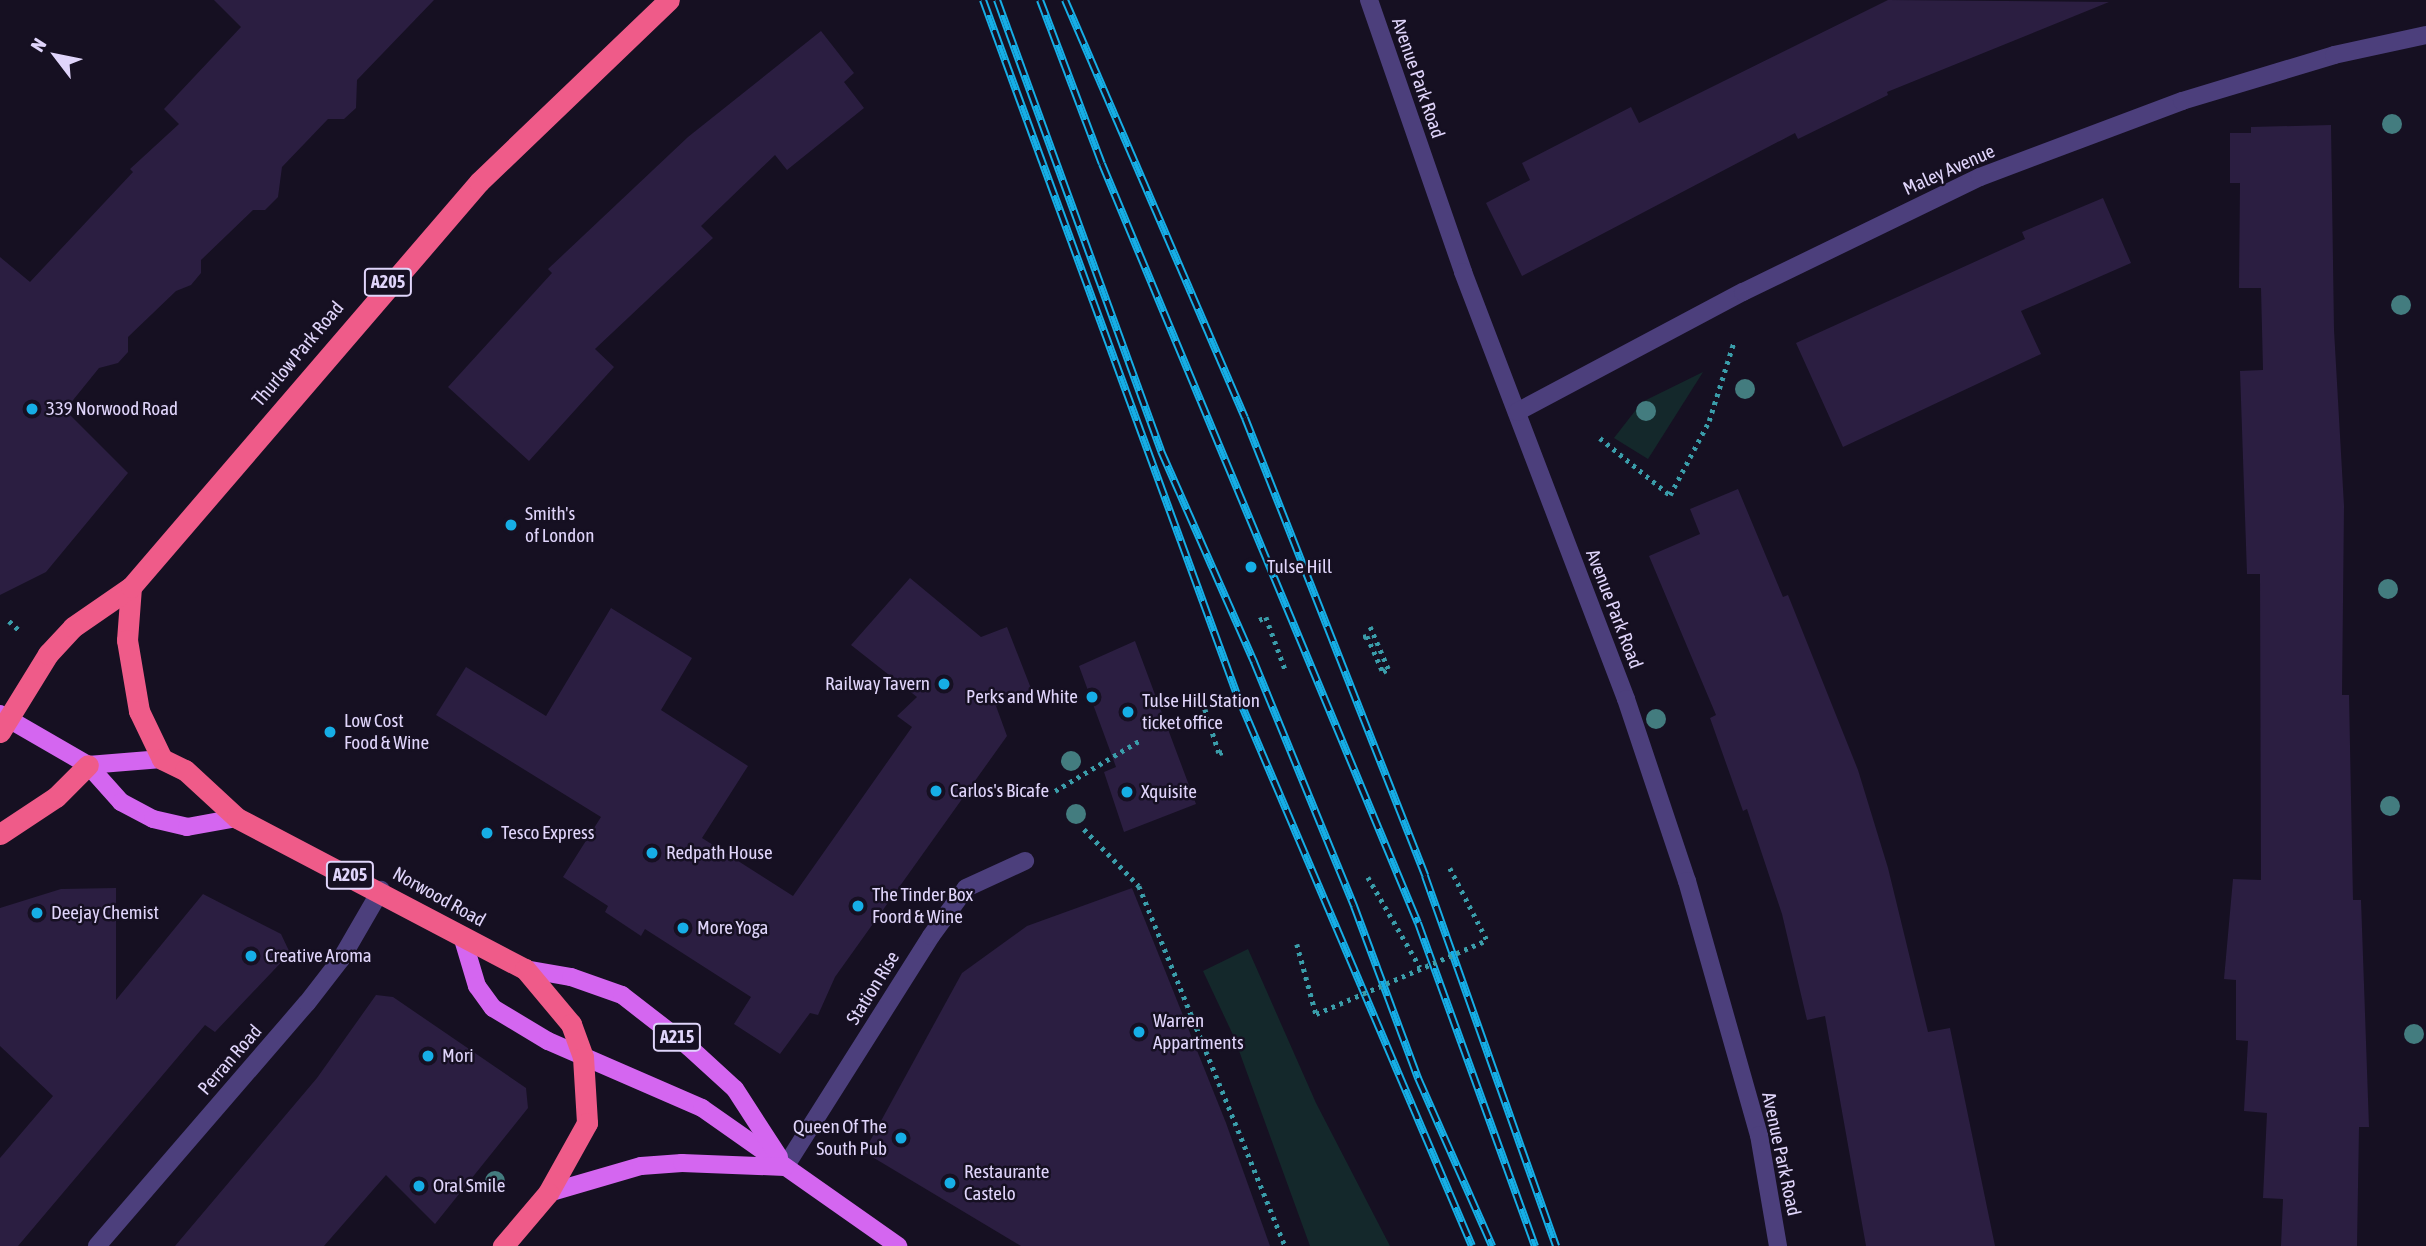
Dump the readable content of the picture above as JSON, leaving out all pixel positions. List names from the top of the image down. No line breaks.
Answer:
{"streets":{"highway":["A205","Thurlow Park Road","Norwood Road"],"main road":["A215"],"street":["Avenue Park Road","Maley Avenue","Station Rise","Perran Road"]},"crossings":[["Avenue Park Road","Maley Avenue"],["A205","Norwood Road"],["Norwood Road","Station Rise"],["Norwood Road","Perran Road"]],"places":["339 Norwood Road","Smith's of London","Tulse Hill","Railway Tavern","Perks and White","Tulse Hill Station ticket office","Low Cost Food & Wine","Carlos's Bicafe","Xquisite","Tesco Express","Redpath House","The Tinder Box Foord & Wine","Deejay Chemist","More Yoga","Creative Aroma","Warren Appartments","Mori","Queen Of The South Pub","Restaurante Castelo","Oral Smile"],"north":"top left"}
